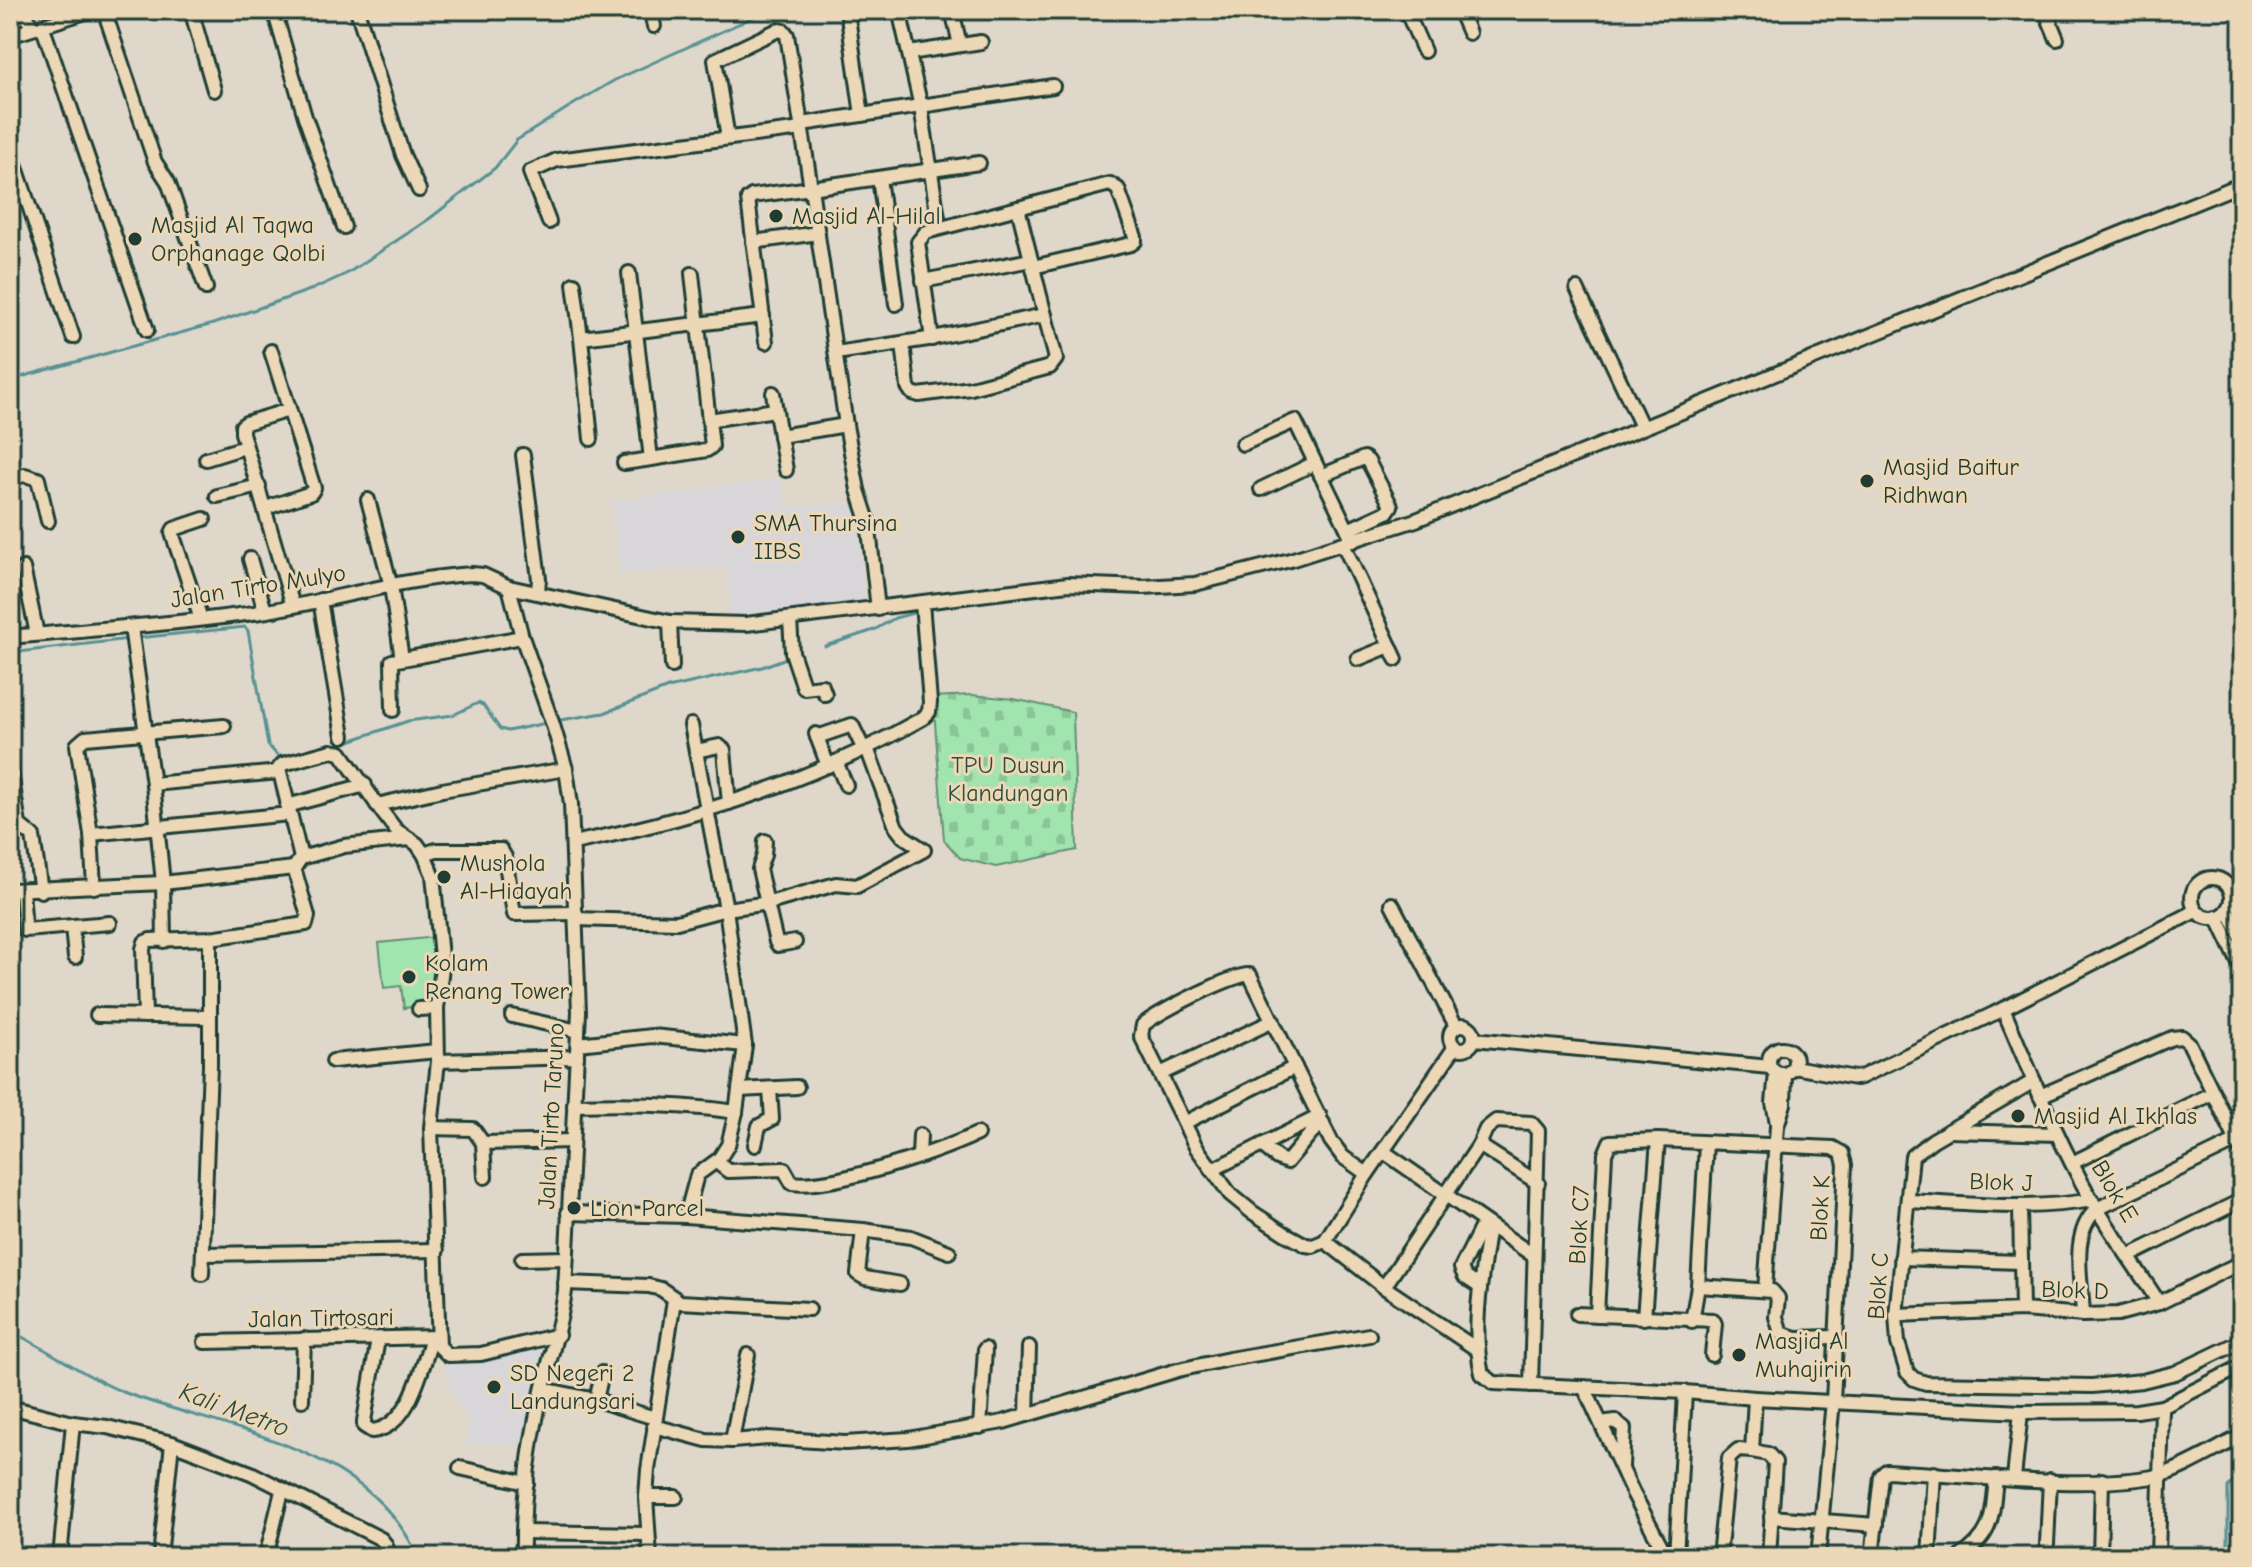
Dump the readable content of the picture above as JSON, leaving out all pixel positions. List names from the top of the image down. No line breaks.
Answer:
{"streets":{"street":["Jalan Tirto Mulyo","Jalan Tirto Taruno","Blok J","Blok E","Blok K","Blok C7","Blok C","Blok D","Jalan Tirtosari"]},"crossings":[["Jalan Tirto Mulyo","Jalan Tirto Taruno"],["Blok J","Blok E"],["Blok J","Blok C"],["Blok E","Blok C"],["Blok E","Blok D"],["Blok K","Blok C7"],["Blok C","Blok D"]],"water":["Kali Metro"],"parks":["TPU Dusun Klandungan"],"places":["Masjid Al-Hilal","Masjid Al Taqwa Orphanage Qolbi","Masjid Baitur Ridhwan","SMA Thursina IIBS","Mushola Al-Hidayah","Kolam Renang Tower","Masjid Al Ikhlas","Lion Parcel","Masjid Al Muhajirin","SD Negeri 2 Landungsari"]}
